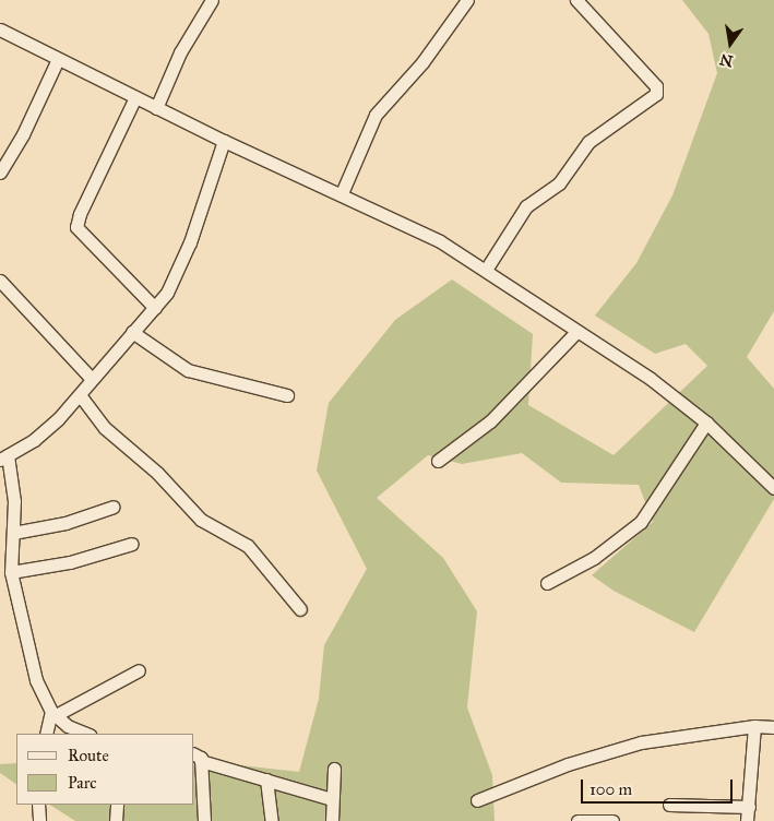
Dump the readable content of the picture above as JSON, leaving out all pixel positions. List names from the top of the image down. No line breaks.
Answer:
{"legend":["Route","Parc"],"scale_bar":"100 m","north":"bottom"}
